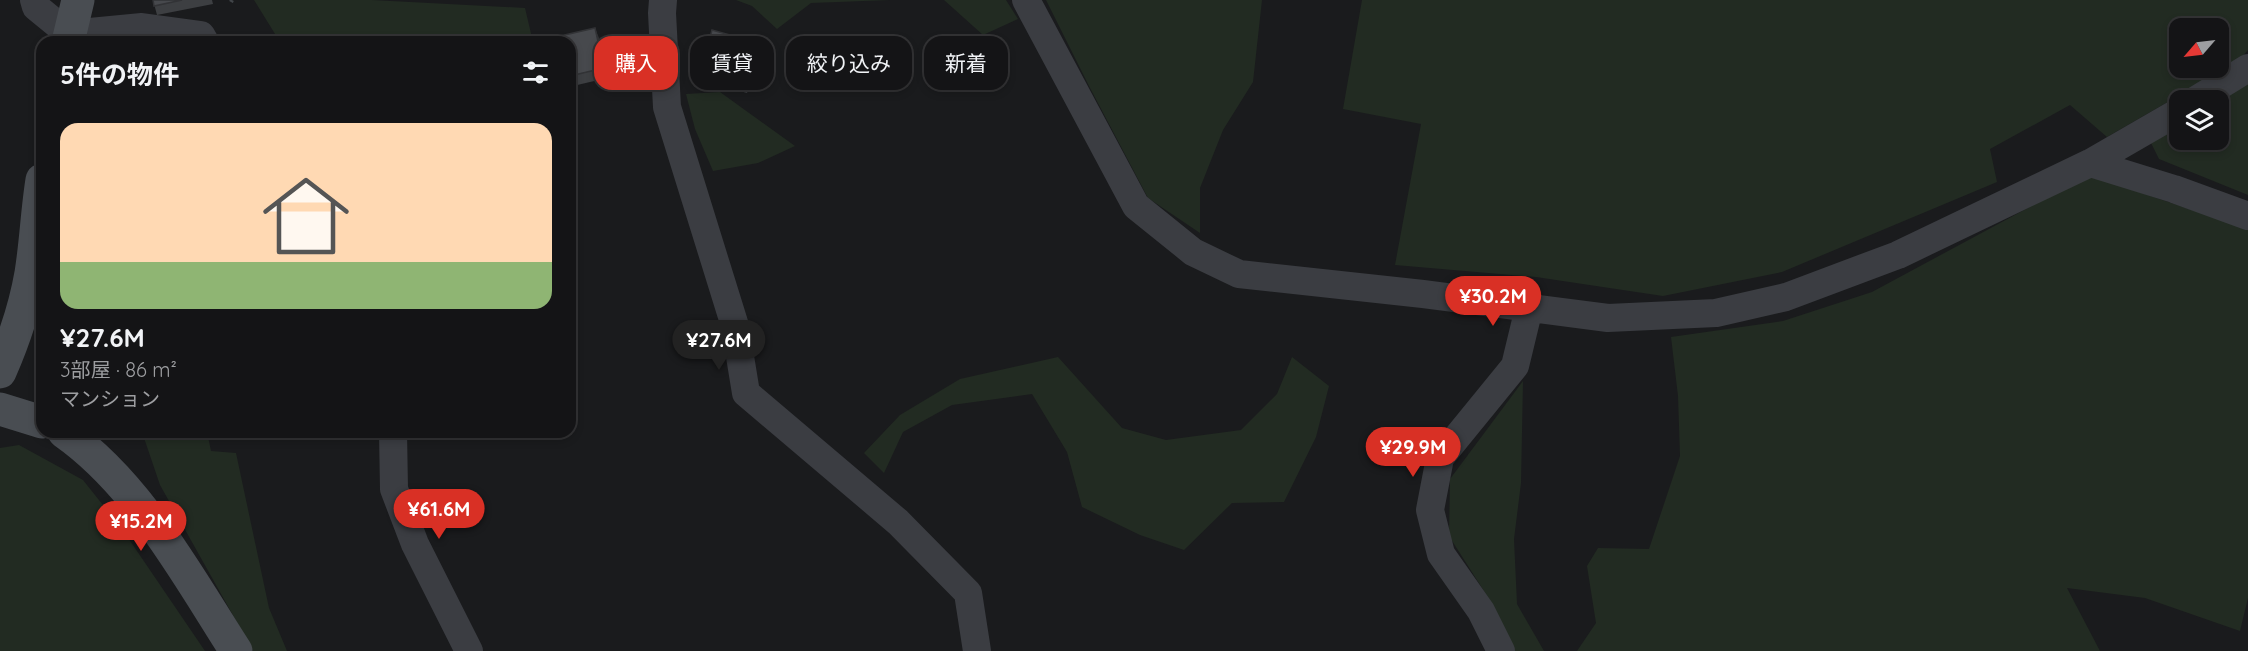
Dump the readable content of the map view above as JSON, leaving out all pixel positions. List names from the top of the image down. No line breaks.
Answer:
{"north":"bottom left","page":{"chip":["購入","賃貸","絞り込み","新着"],"heading":"5件の物件","list":[{"name":"¥27.6M","note":"3部屋 · 86 m² · マンション"}],"price":["¥30.2M","¥27.6M","¥29.9M","¥61.6M","¥15.2M"]}}
